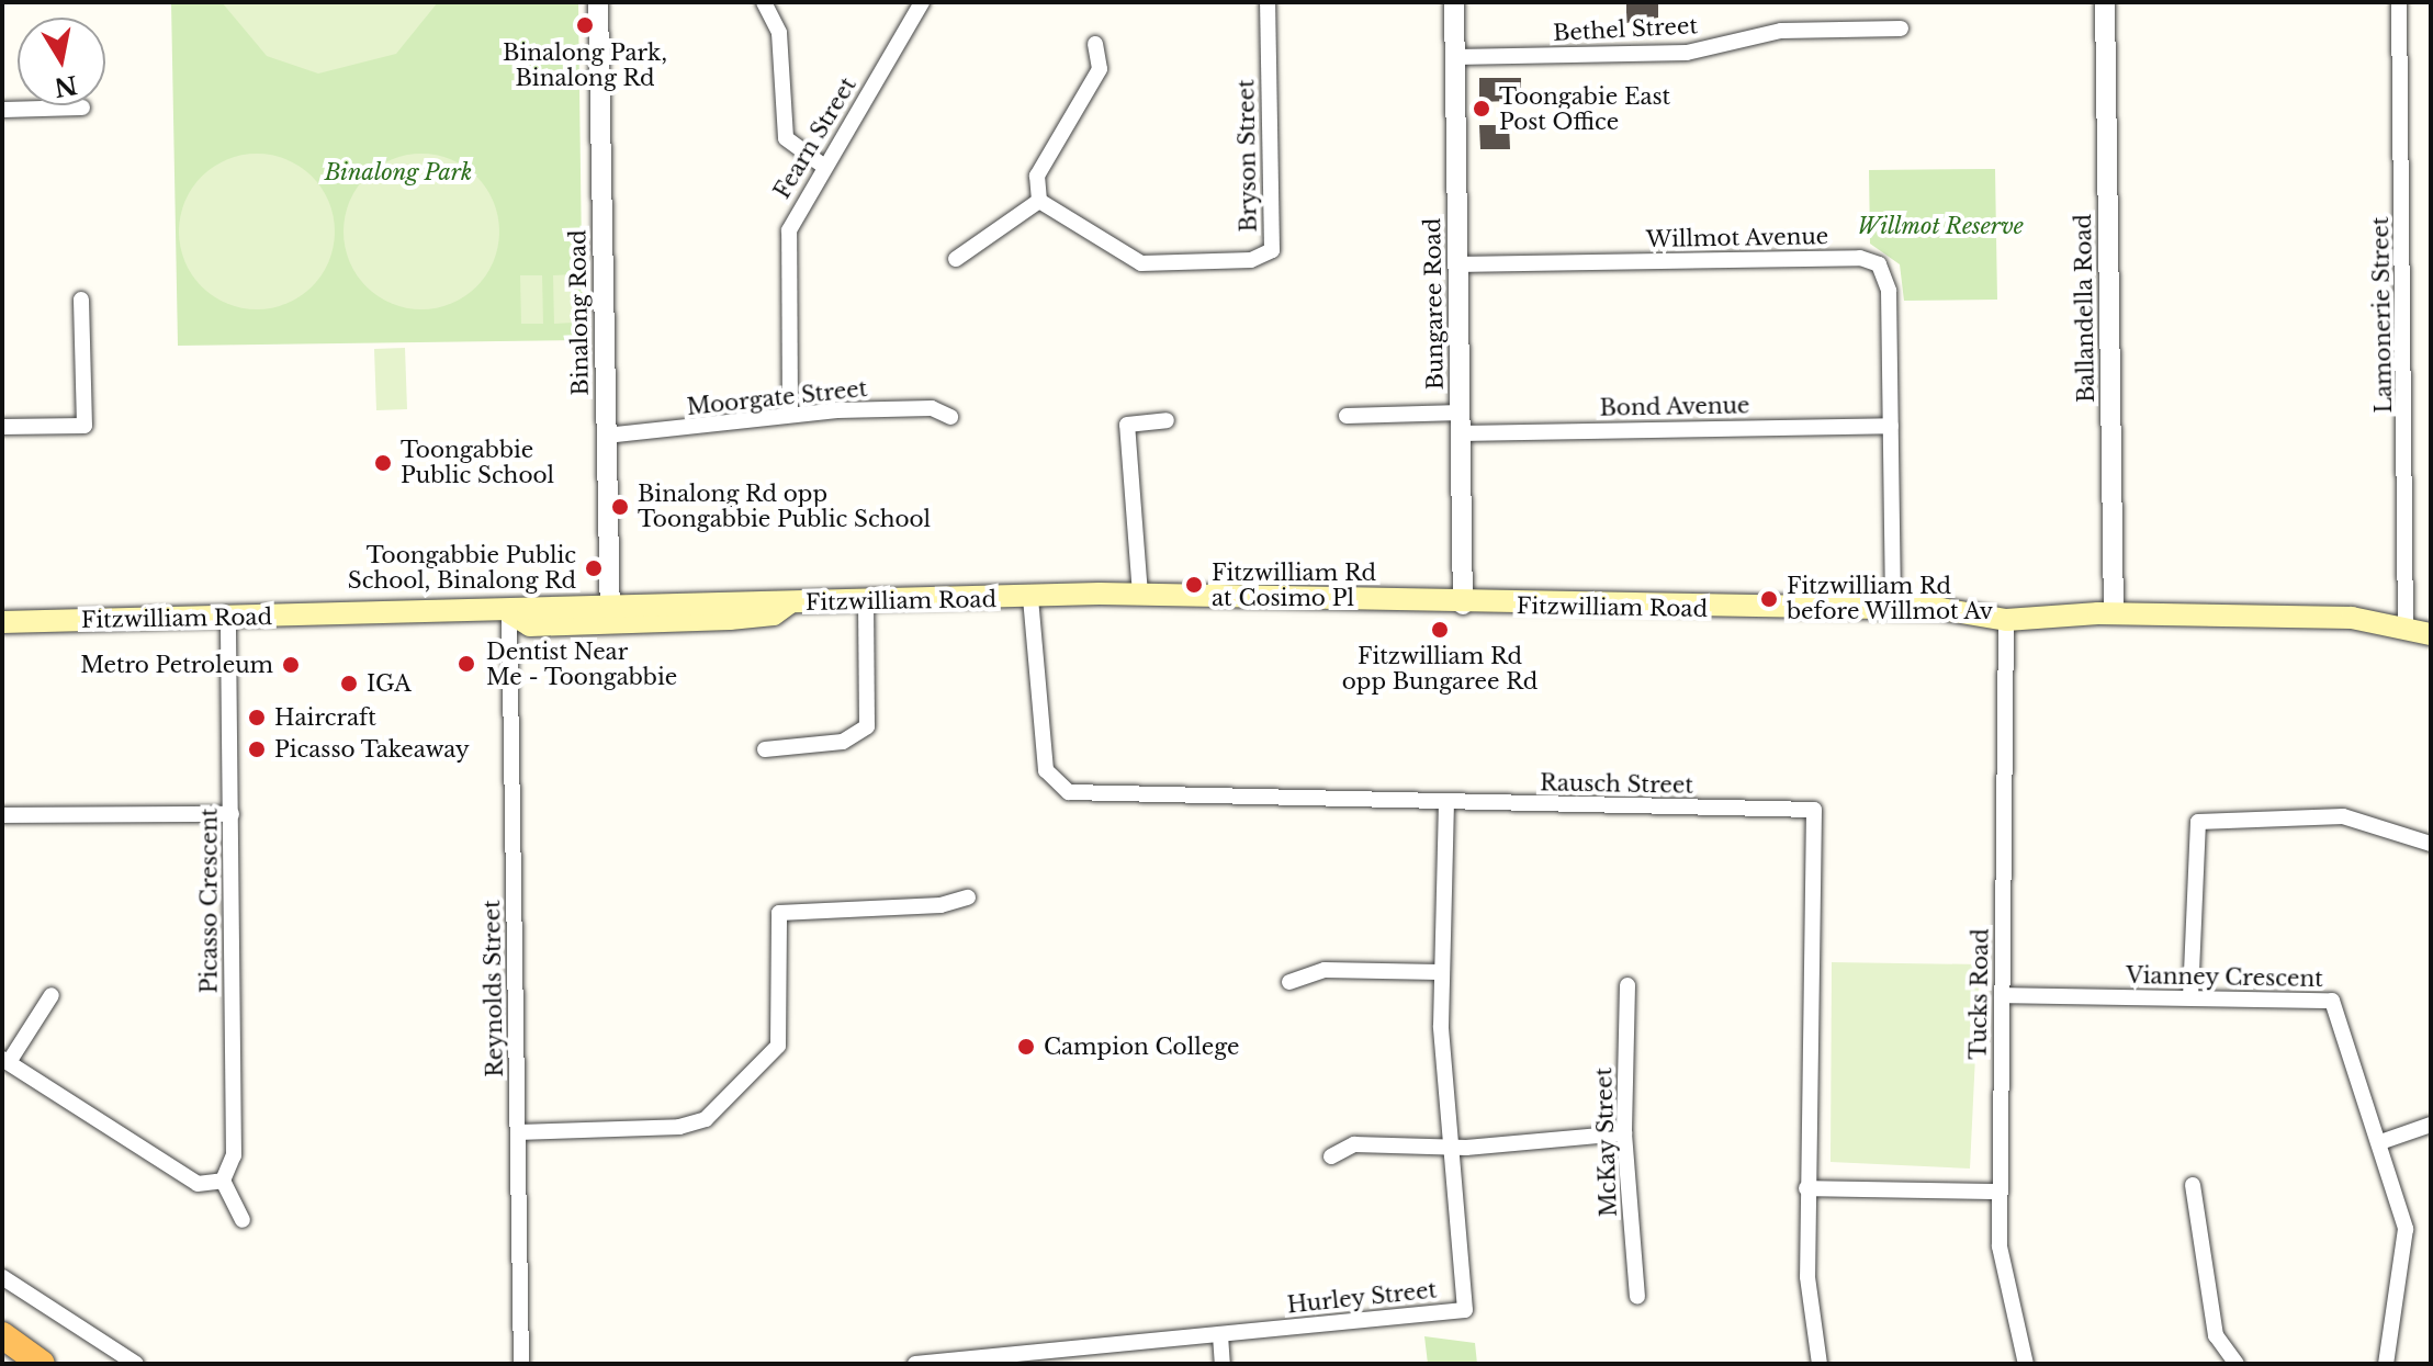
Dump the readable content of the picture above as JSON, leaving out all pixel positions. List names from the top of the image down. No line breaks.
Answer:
{"streets":{"main road":["Fitzwilliam Road"],"street":["Bethel Street","Fearn Street","Bryson Street","Willmot Avenue","Bungaree Road","Ballandella Road","Binalong Road","Lamonerie Street","Moorgate Street","Bond Avenue","Rausch Street","Picasso Crescent","Vianney Crescent","Reynolds Street","Tucks Road","McKay Street","Hurley Street"]},"crossings":[["Bethel Street","Bungaree Road"],["Fearn Street","Moorgate Street"],["Willmot Avenue","Bungaree Road"],["Willmot Avenue","Bond Avenue"],["Willmot Avenue","Fitzwilliam Road"],["Bungaree Road","Bond Avenue"],["Bungaree Road","Fitzwilliam Road"],["Ballandella Road","Fitzwilliam Road"],["Binalong Road","Moorgate Street"],["Binalong Road","Fitzwilliam Road"],["Lamonerie Street","Fitzwilliam Road"],["Fitzwilliam Road","Rausch Street"],["Fitzwilliam Road","Picasso Crescent"],["Fitzwilliam Road","Reynolds Street"],["Fitzwilliam Road","Tucks Road"],["Rausch Street","Hurley Street"],["Vianney Crescent","Tucks Road"]],"parks":["Binalong Park","Willmot Reserve"],"places":["Binalong Park, Binalong Rd","Toongabie East Post Office","Toongabbie Public School","Binalong Rd opp Toongabbie Public School","Toongabbie Public School, Binalong Rd","Fitzwilliam Rd at Cosimo Pl","Fitzwilliam Rd before Willmot Av","Fitzwilliam Rd opp Bungaree Rd","Dentist Near Me - Toongabbie","Metro Petroleum","IGA","Haircraft","Picasso Takeaway","Campion College"],"north":"bottom"}
